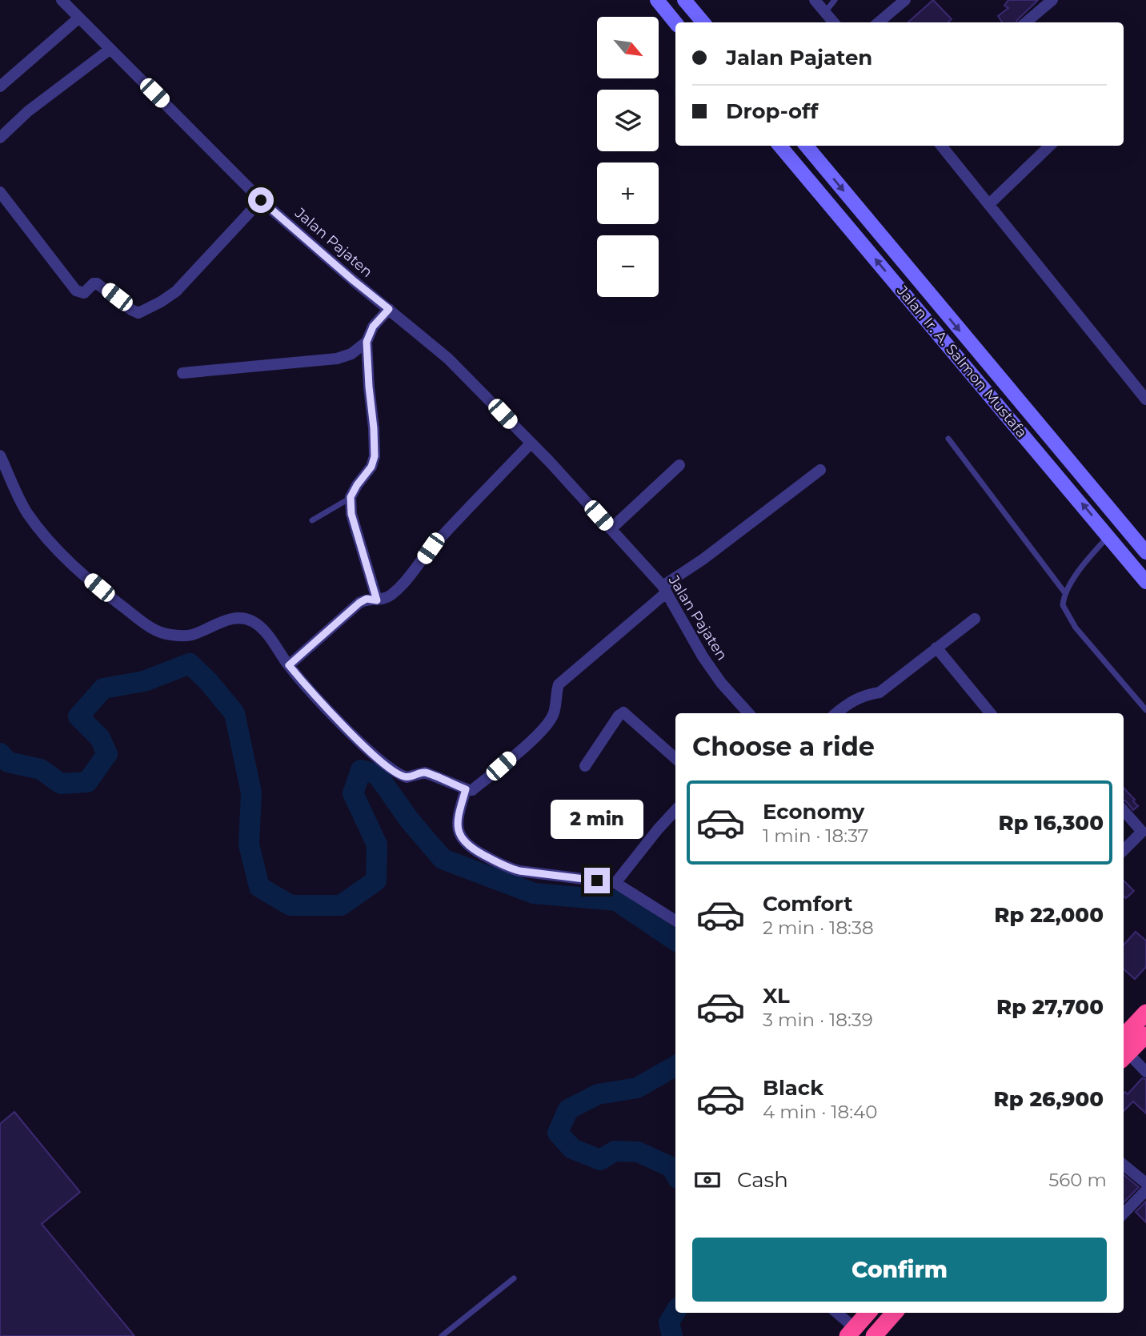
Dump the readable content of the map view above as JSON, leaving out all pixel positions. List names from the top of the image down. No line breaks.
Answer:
{"streets":{"street":["Jalan Pajaten","Jalan Ir. A. Salmon Mustafa"]},"north":"bottom right","page":{"map_buttons":["+","−"],"banner":["Jalan Pajaten","Drop-off"],"heading":"Choose a ride","list":[{"name":"Economy","note":"1 min · 18:37","value":"Rp 16,300"},{"name":"Comfort","note":"2 min · 18:38","value":"Rp 22,000"},{"name":"XL","note":"3 min · 18:39","value":"Rp 27,700"},{"name":"Black","note":"4 min · 18:40","value":"Rp 26,900"}],"bubble":"2 min","pay":["Cash","560 m"],"buttons":"Confirm"}}
